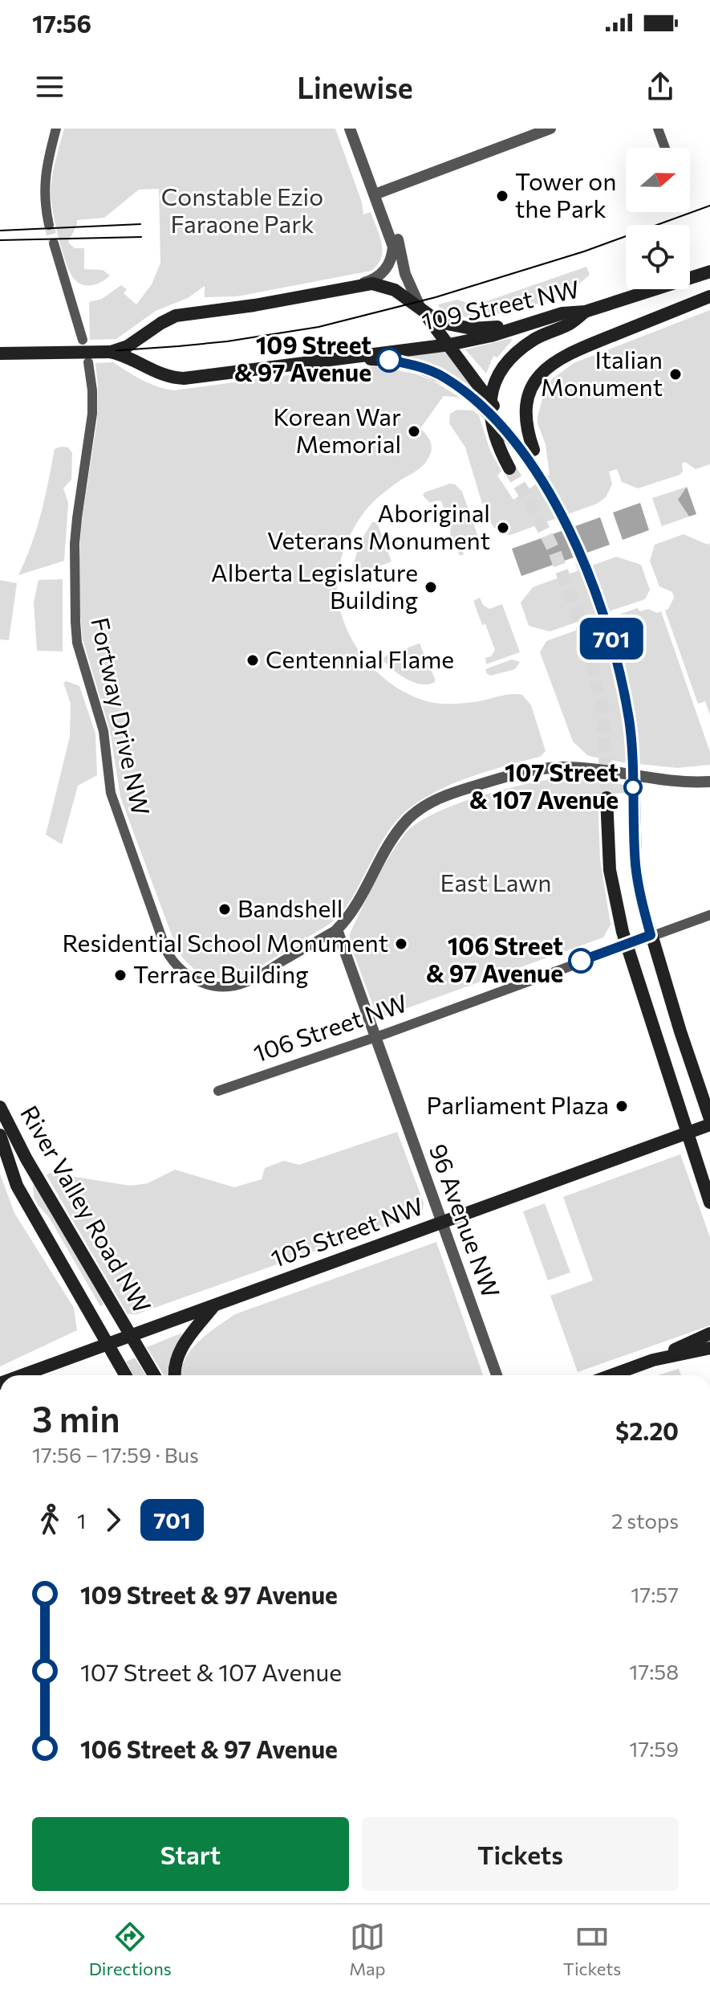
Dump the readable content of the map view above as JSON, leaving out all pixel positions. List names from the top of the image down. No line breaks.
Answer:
{"streets":{"main road":["109 Street NW","River Valley Road NW","105 Street NW"],"street":["Fortway Drive NW","106 Street NW","96 Avenue NW"]},"crossings":[["Fortway Drive NW","96 Avenue NW"],["106 Street NW","96 Avenue NW"],["River Valley Road NW","105 Street NW"],["96 Avenue NW","105 Street NW"]],"parks":["Constable Ezio Faraone Park","East Lawn"],"places":["Tower on the Park","109 Street & 97 Avenue","Italian Monument","Korean War Memorial","Aboriginal Veterans Monument","Alberta Legislature Building","Centennial Flame","107 Street & 107 Avenue","Bandshell","Residential School Monument","106 Street & 97 Avenue","Terrace Building","Parliament Plaza"],"lines":["bus line 701"],"north":"right","page":{"status":"17:56","header":"Linewise","on_map":"701","heading":["3 min","17:56 – 17:59 · Bus","$2.20"],"legs":["1","701","2 stops"],"list":[{"name":"109 Street & 97 Avenue","value":"17:57"},{"name":"107 Street & 107 Avenue","value":"17:58"},{"name":"106 Street & 97 Avenue","value":"17:59"}],"buttons":["Start","Tickets"],"tabs":["Directions","Map","Tickets"]}}
